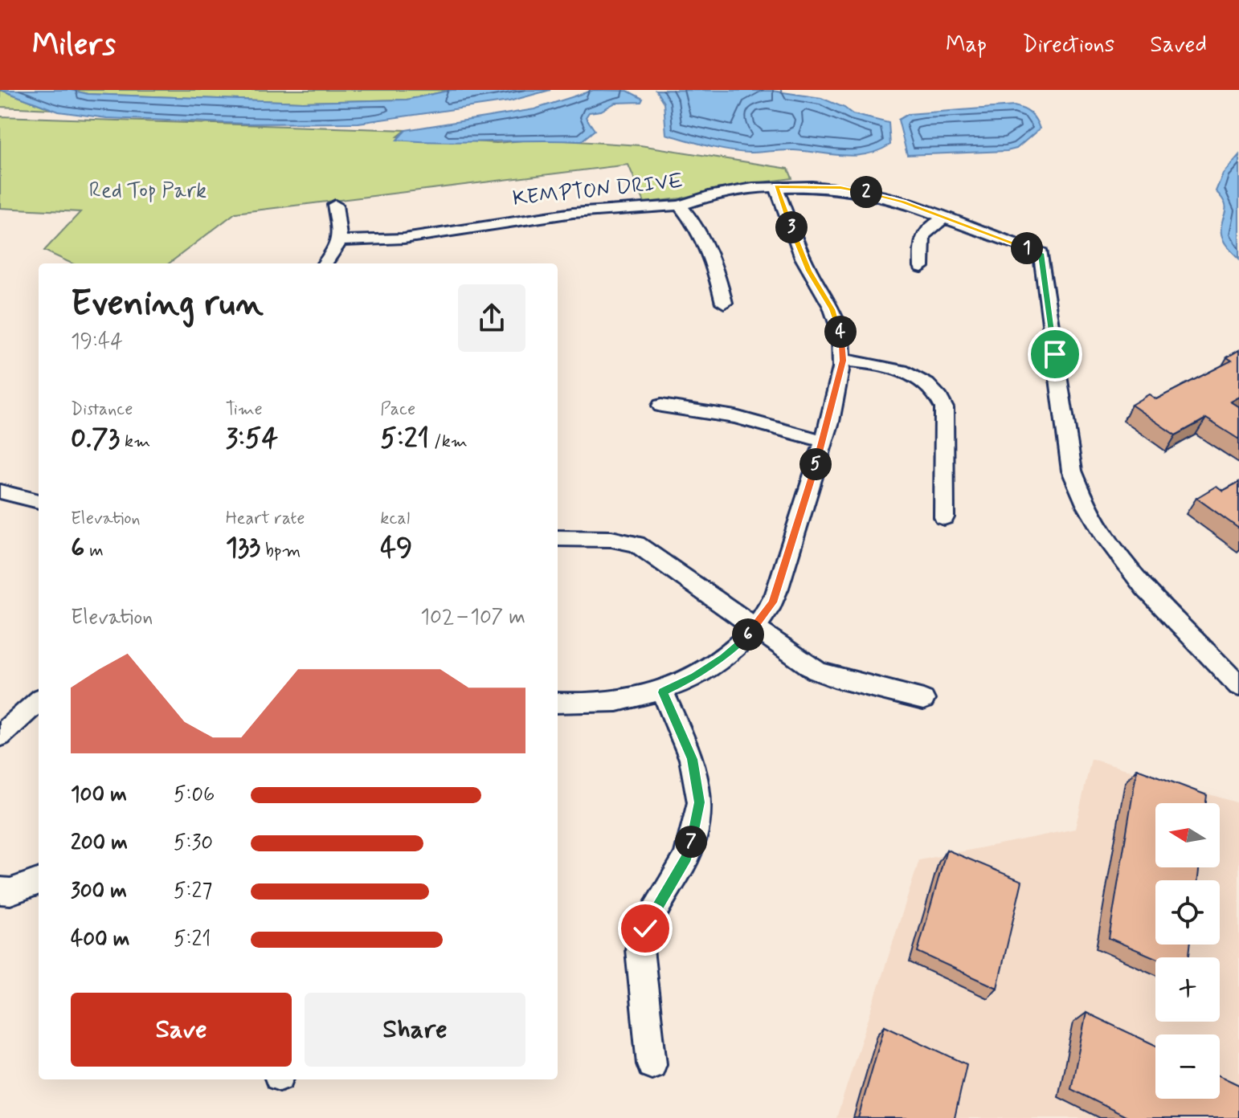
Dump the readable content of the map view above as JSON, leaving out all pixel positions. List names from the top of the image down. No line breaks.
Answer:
{"streets":{"street":["KEMPTON DRIVE"]},"parks":["Red Top Park"],"north":"left","page":{"header":"Milers","nav":["Map","Directions","Saved"],"pins":["2","3","1","4","5","6","7"],"heading":["Evening run","19:44"],"stats":[["Distance","0.73 km"],["Time","3:54"],["Pace","5:21 /km"],["Elevation","6 m"],["Heart rate","133 bpm"],["kcal","49"]],"chart":["Elevation","102–107 m"],"list":[{"name":"100 m","note":"5:06"},{"name":"200 m","note":"5:30"},{"name":"300 m","note":"5:27"},{"name":"400 m","note":"5:21"}],"map_buttons":["+","−"],"buttons":["Save","Share"]}}
